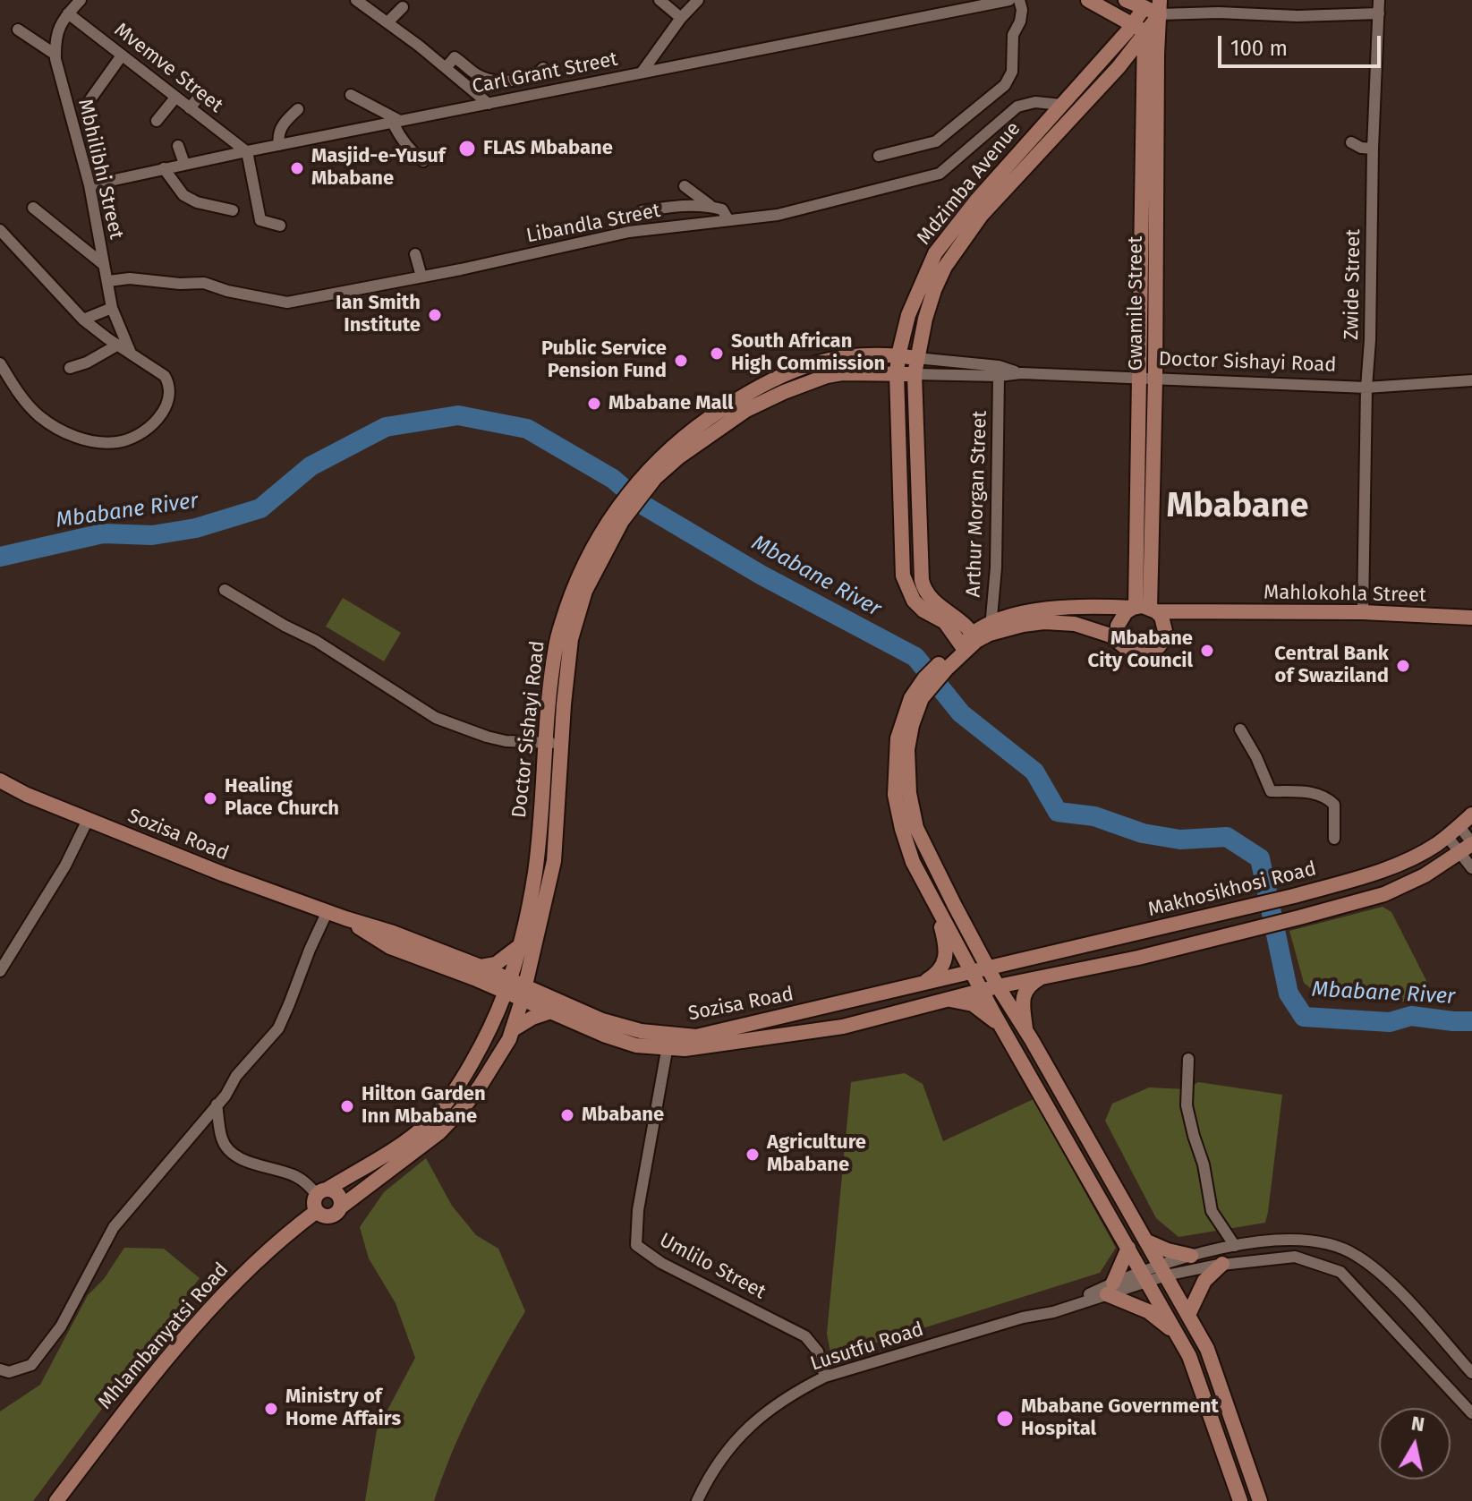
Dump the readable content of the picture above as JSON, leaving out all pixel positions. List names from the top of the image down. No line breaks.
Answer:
{"streets":{"main road":["Mdzimba Avenue","Gwamile Street","Doctor Sishayi Road","Mahlokohla Street","Sozisa Road","Makhosikhosi Road","Mhlambanyatsi Road"],"street":["Mvemve Street","Carl Grant Street","Mbhilibhi Street","Libandla Street","Zwide Street","Arthur Morgan Street","Umlilo Street","Lusutfu Road"]},"crossings":[["Mvemve Street","Carl Grant Street"],["Mvemve Street","Mbhilibhi Street"],["Carl Grant Street","Mbhilibhi Street"],["Mbhilibhi Street","Libandla Street"],["Mdzimba Avenue","Libandla Street"],["Mdzimba Avenue","Gwamile Street"],["Mdzimba Avenue","Doctor Sishayi Road"],["Mdzimba Avenue","Arthur Morgan Street"],["Mdzimba Avenue","Mahlokohla Street"],["Zwide Street","Doctor Sishayi Road"],["Zwide Street","Mahlokohla Street"],["Gwamile Street","Doctor Sishayi Road"],["Gwamile Street","Mahlokohla Street"],["Doctor Sishayi Road","Arthur Morgan Street"],["Doctor Sishayi Road","Sozisa Road"],["Arthur Morgan Street","Mahlokohla Street"],["Sozisa Road","Makhosikhosi Road"],["Sozisa Road","Umlilo Street"],["Umlilo Street","Lusutfu Road"]],"districts":["Mbabane"],"water":["Mbabane River"],"places":["FLAS Mbabane","Masjid-e-Yusuf Mbabane","Ian Smith Institute","South African High Commission","Public Service Pension Fund","Mbabane Mall","Mbabane City Council","Central Bank of Swaziland","Healing Place Church","Hilton Garden Inn Mbabane","Mbabane","Agriculture Mbabane","Ministry of Home Affairs","Mbabane Government Hospital"],"scale_bar":"100 m","north":"top"}
